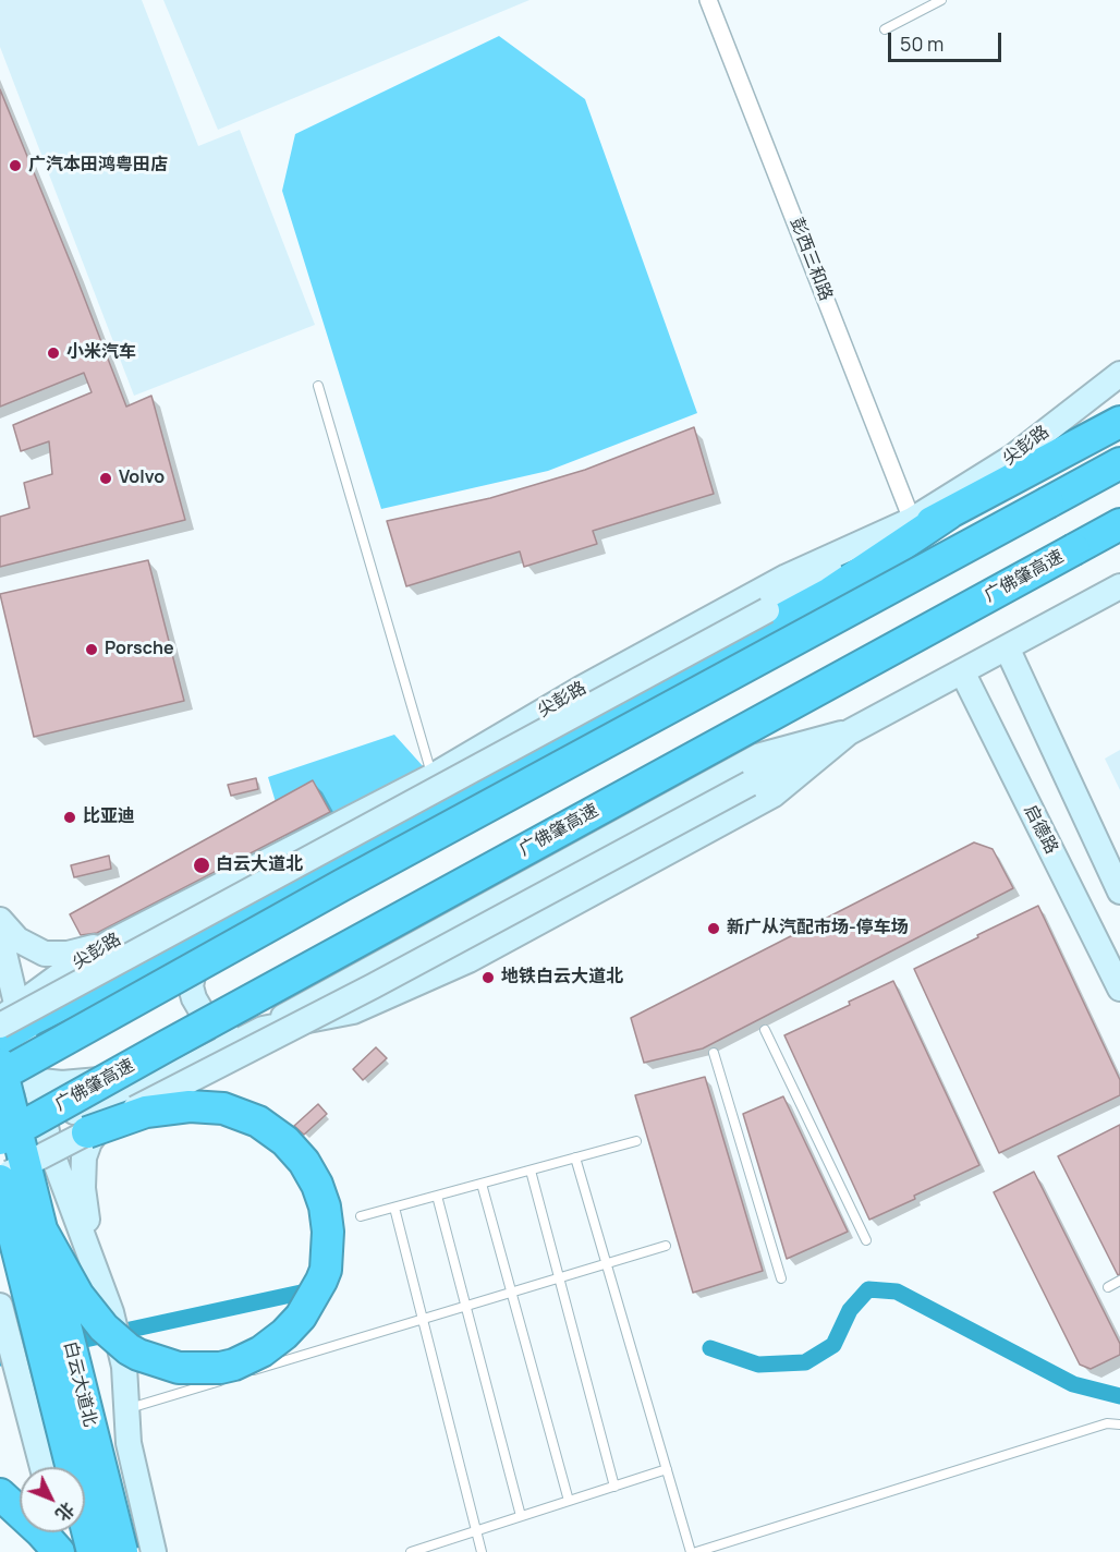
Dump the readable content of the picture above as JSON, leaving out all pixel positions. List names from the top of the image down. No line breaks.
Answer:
{"streets":{"highway":["广佛肇高速","白云大道北"],"street":["彭西三和路","尖彭路","启德路"]},"crossings":[["彭西三和路","尖彭路"]],"places":["广汽本田鸿粤田店","小米汽车","Volvo","Porsche","比亚迪","白云大道北","新广从汽配市场-停车场","地铁白云大道北"],"scale_bar":"50 m","north":"bottom right"}
